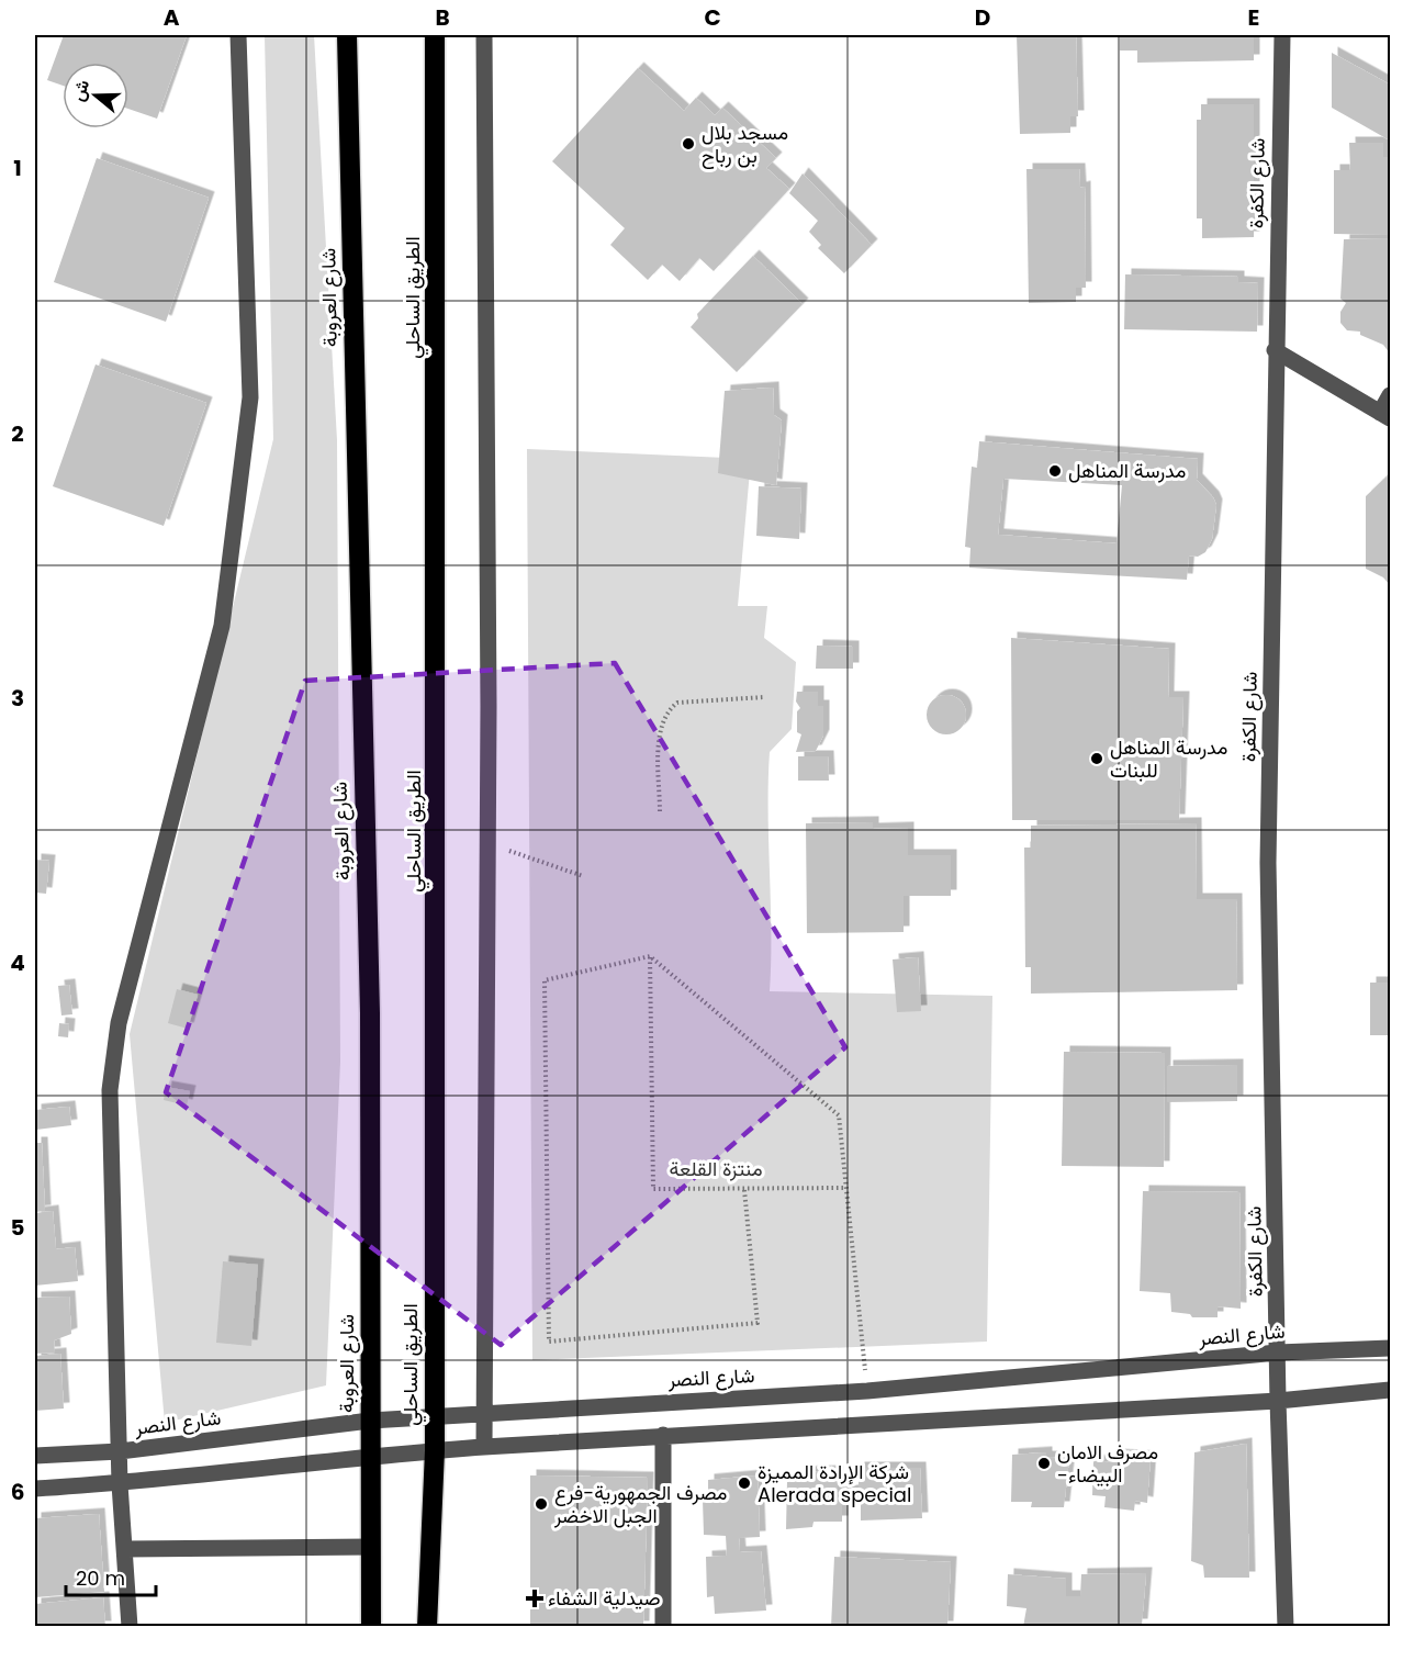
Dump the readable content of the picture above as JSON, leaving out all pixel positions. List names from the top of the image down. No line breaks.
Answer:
{"streets":{"highway":["شارع العروبة","الطريق الساحلي"],"street":["شارع الكفرة","شارع النصر"]},"crossings":[["شارع الكفرة","شارع النصر"],["شارع العروبة","شارع النصر"],["الطريق الساحلي","شارع النصر"]],"parks":["منتزة القلعة"],"places":{"other":["مسجد بلال بن رباح","مدرسة المناهل","مدرسة المناهل للبنات","مصرف الامان -البيضاء","شركة الإرادة المميزة Alerada special","مصرف الجمهورية-فرع الجبل الاخضر"],"health":["صيدلية الشفاء"]},"scale_bar":"20 m","north":"left","grid":{"columns":["A","B","C","D","E"],"rows":["1","2","3","4","5","6"]}}
